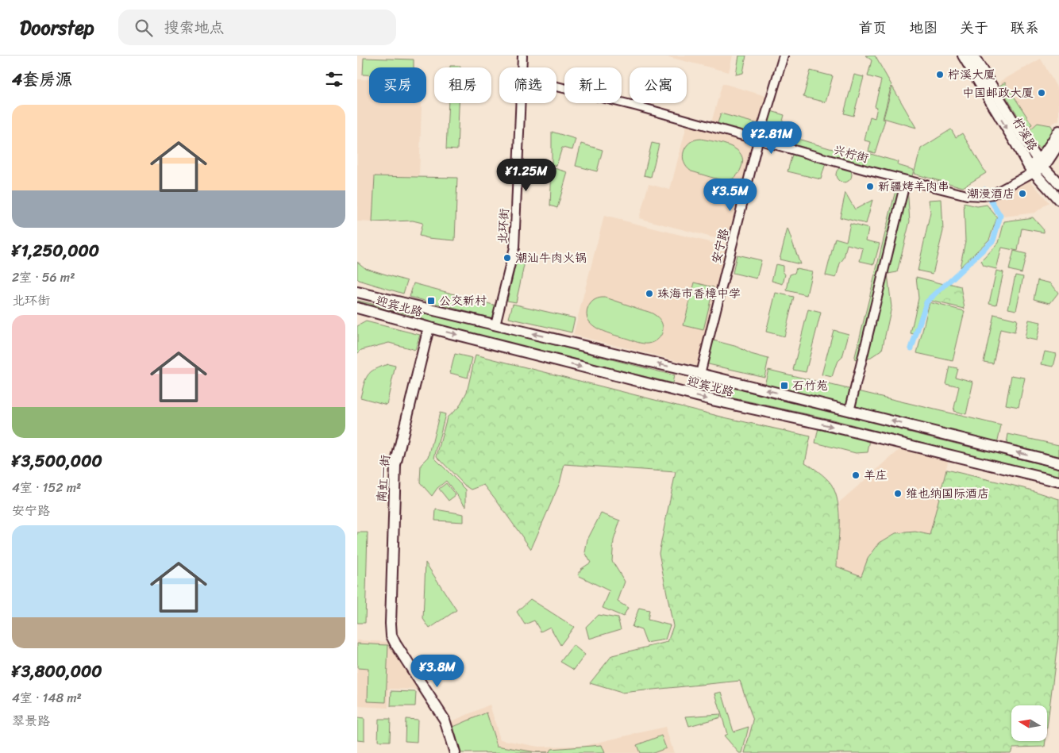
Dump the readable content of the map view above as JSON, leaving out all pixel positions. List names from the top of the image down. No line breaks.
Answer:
{"streets":{"main road":["柠溪路","迎宾北路","南虹一街"],"street":["兴柠街","北环街","安宁路"]},"crossings":[["柠溪路","兴柠街"],["兴柠街","安宁路"],["北环街","迎宾北路"],["安宁路","迎宾北路"],["迎宾北路","南虹一街"]],"places":{"other":["柠溪大厦","中国邮政大厦","新疆烤羊肉串","潮漫酒店","潮汕牛肉火锅","珠海市香樟中学","羊庄","维也纳国际酒店"],"transit":["公交新村","石竹苑"]},"north":"left","page":{"header":"Doorstep","search":"搜索地点","nav":["首页","地图","关于","联系"],"heading":"4套房源","chip":["买房","租房","筛选","新上","公寓"],"list":[{"name":"¥1,250,000","note":"2室 · 56 m² · 北环街"},{"name":"¥3,500,000","note":"4室 · 152 m² · 安宁路"},{"name":"¥3,800,000","note":"4室 · 148 m² · 翠景路"}],"price":["¥2.81M","¥1.25M","¥3.5M","¥3.8M"]}}
